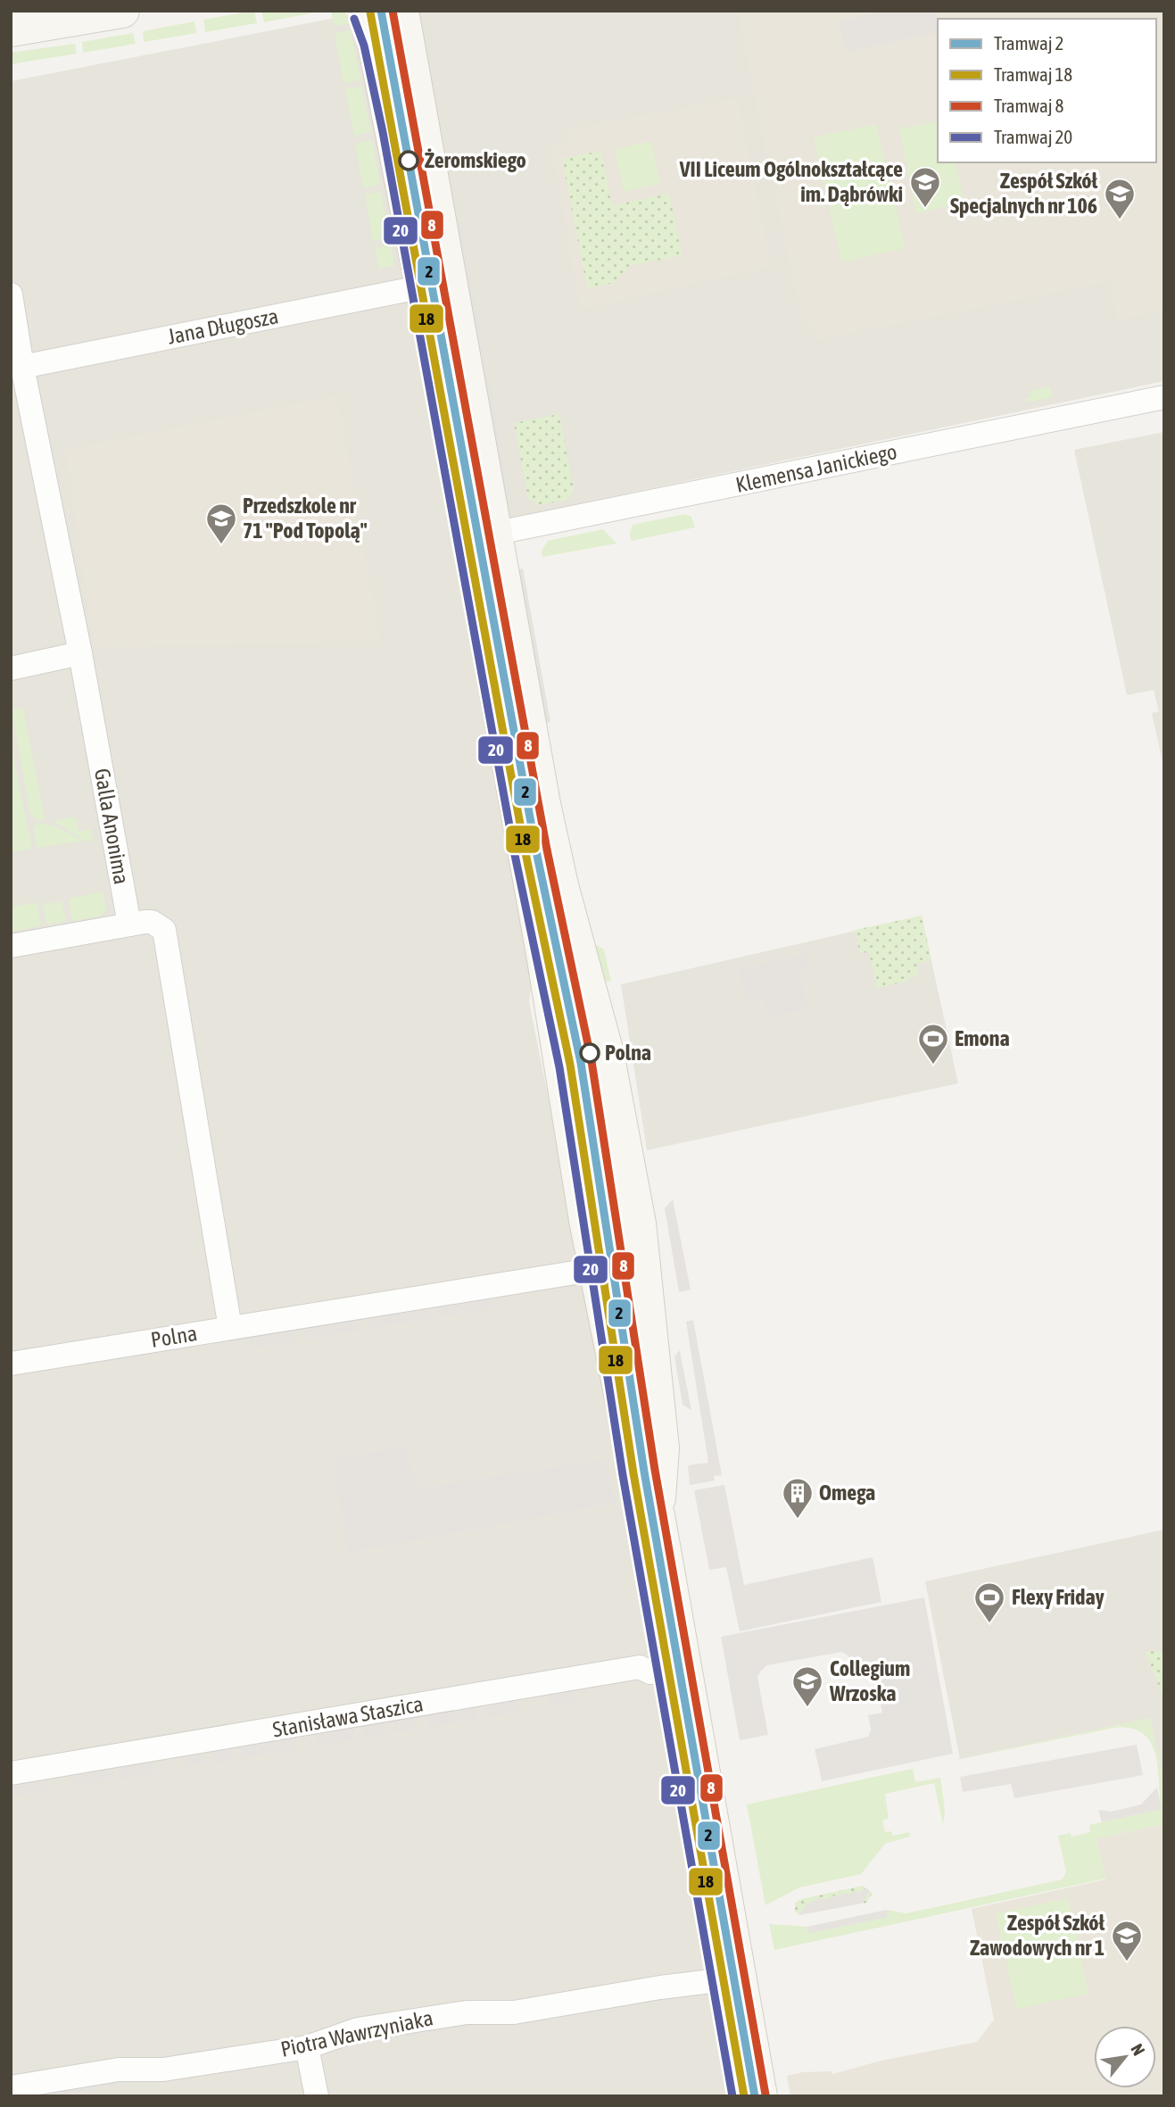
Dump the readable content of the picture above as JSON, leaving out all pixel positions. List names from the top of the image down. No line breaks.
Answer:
{"streets":{"street":["Jana Długosza","Klemensa Janickiego","Galla Anonima","Polna","Stanisława Staszica","Piotra Wawrzyniaka"]},"crossings":[["Jana Długosza","Galla Anonima"]],"places":{"other":["Żeromskiego","Polna"],"school or university":["VII Liceum Ogólnokształcące im. Dąbrówki","Zespół Szkół Specjalnych nr 106","Przedszkole nr 71 \"Pod Topolą\"","Collegium Wrzoska","Zespół Szkół Zawodowych nr 1"],"sports":["Emona","Flexy Friday"],"building":["Omega"]},"lines":["tram line 2","tram line 8","tram line 18","tram line 20"],"legend":["Tramwaj 2","Tramwaj 18","Tramwaj 8","Tramwaj 20"],"north":"top right"}
